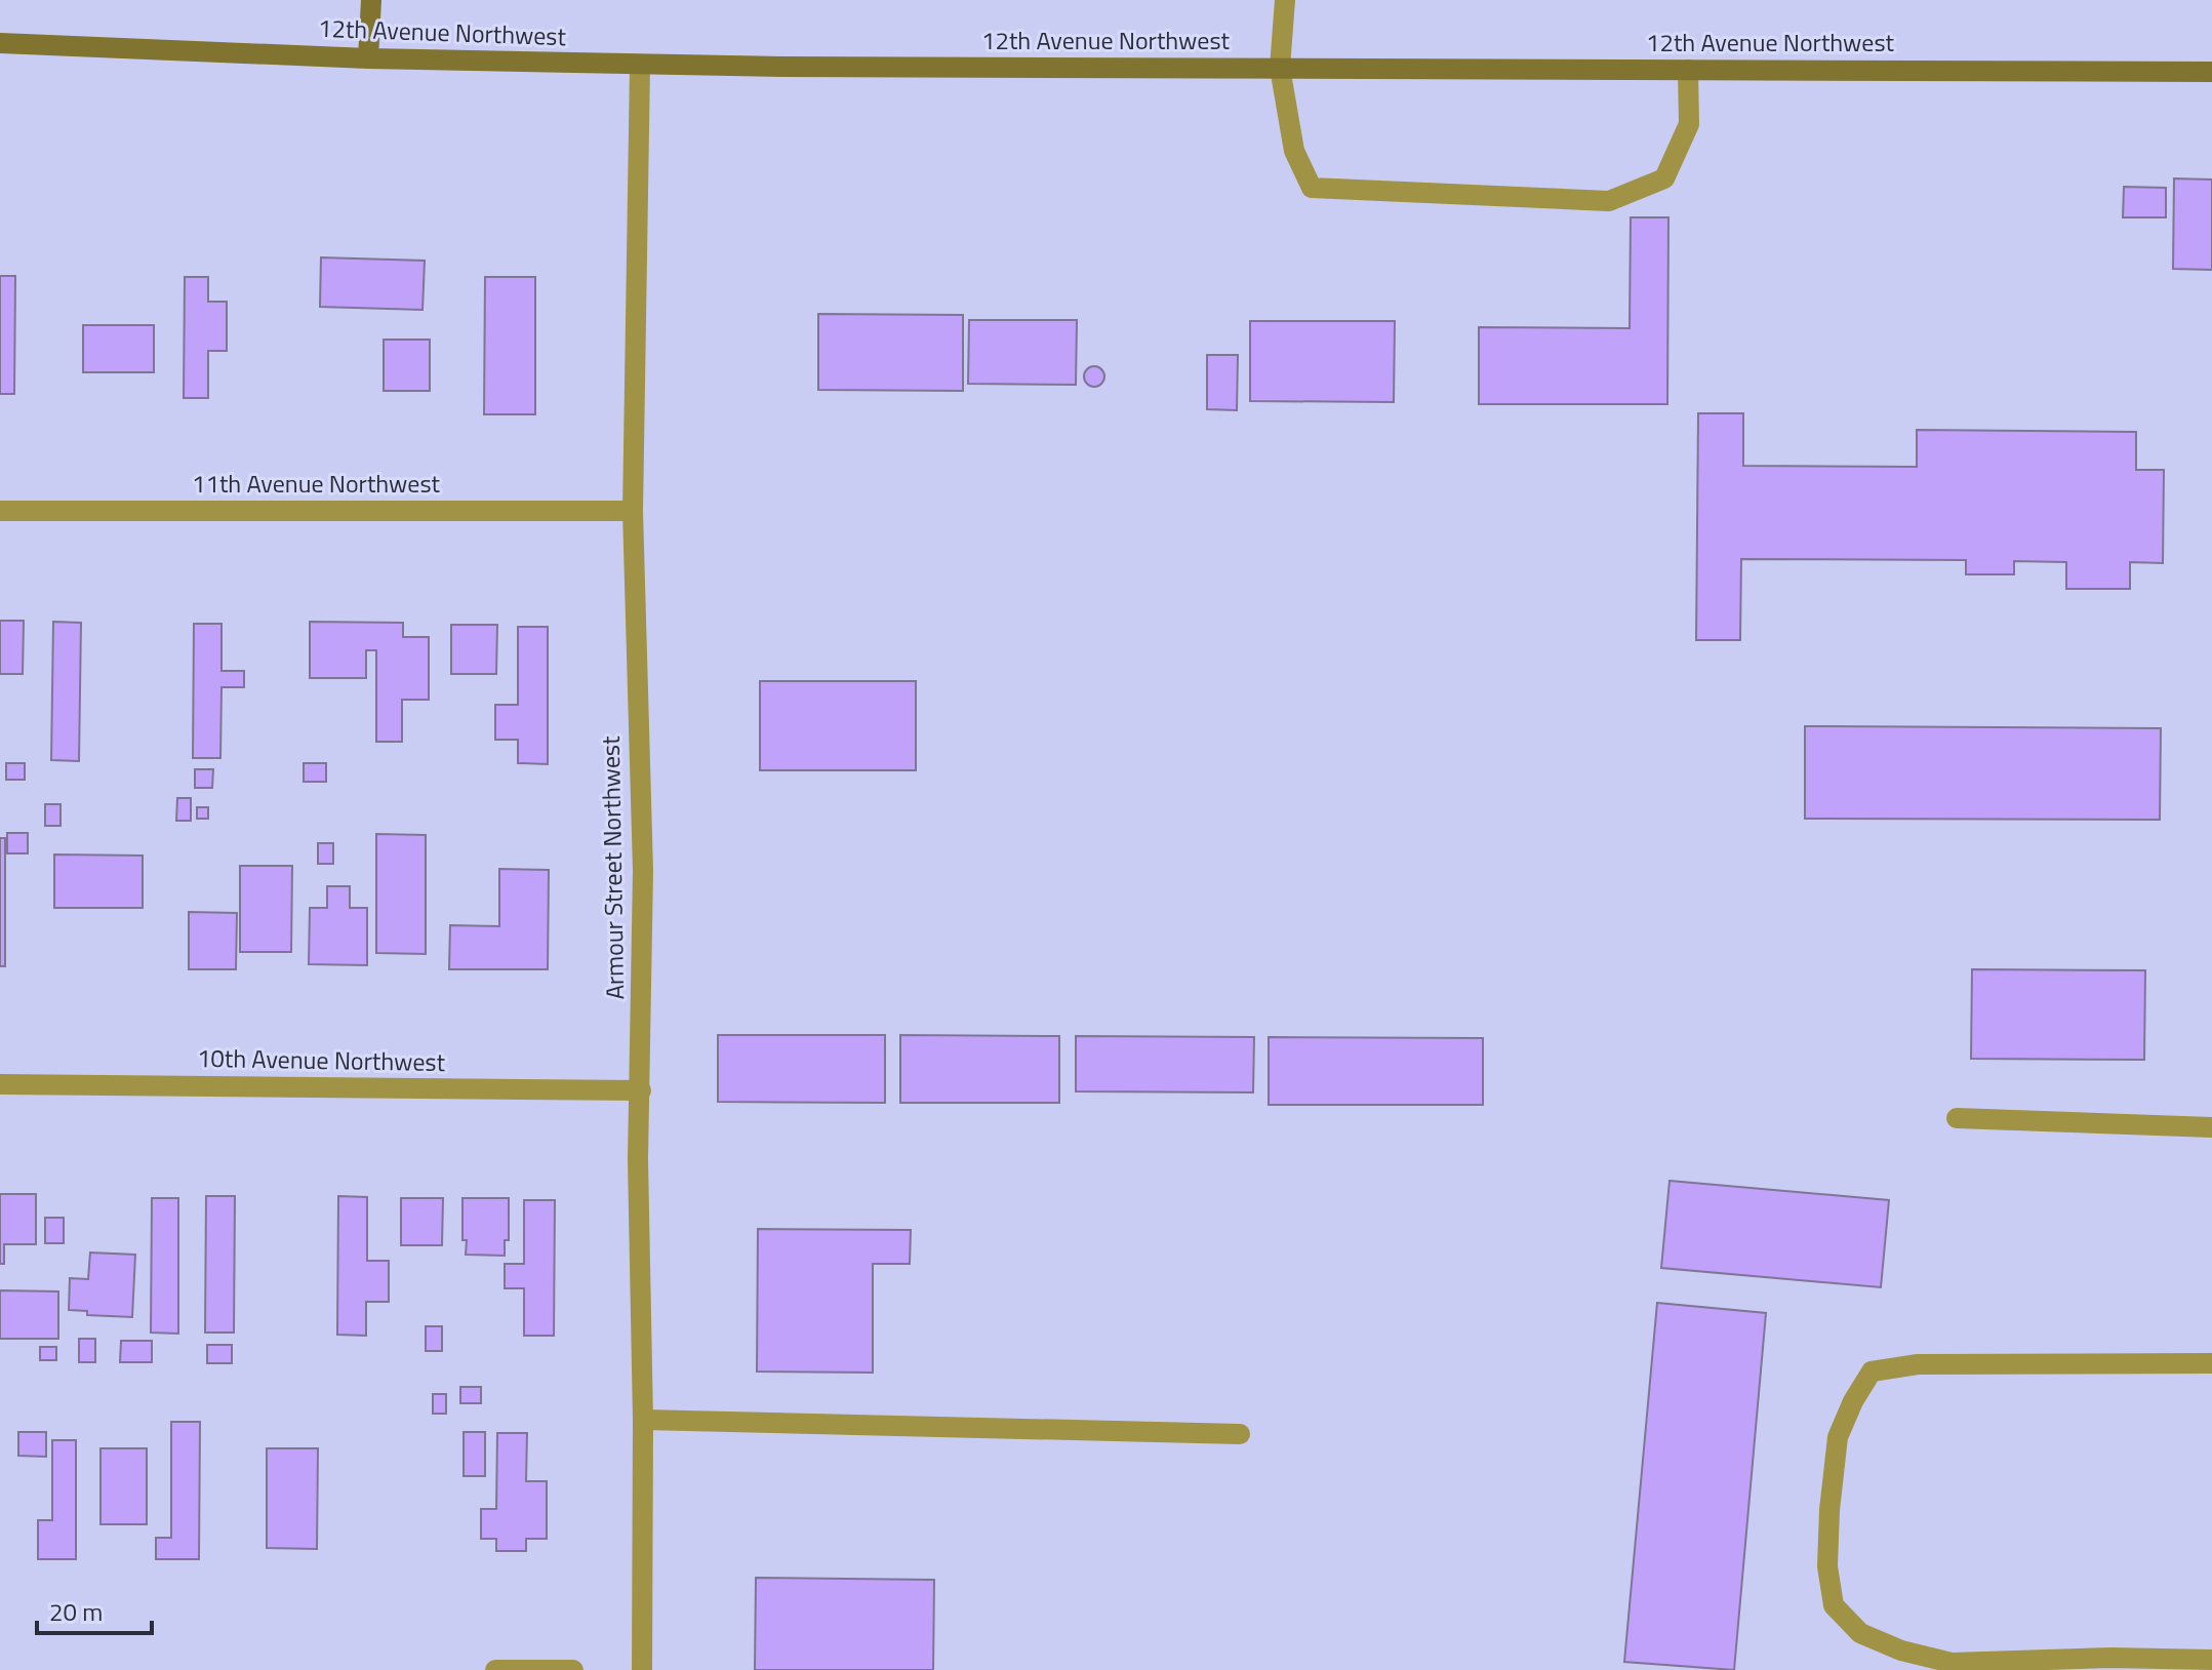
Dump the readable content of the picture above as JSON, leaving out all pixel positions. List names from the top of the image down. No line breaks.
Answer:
{"streets":{"main road":["12th Avenue Northwest"],"street":["11th Avenue Northwest","Armour Street Northwest","10th Avenue Northwest"]},"crossings":[["12th Avenue Northwest","Armour Street Northwest"],["11th Avenue Northwest","Armour Street Northwest"],["Armour Street Northwest","10th Avenue Northwest"]],"scale_bar":"20 m"}
